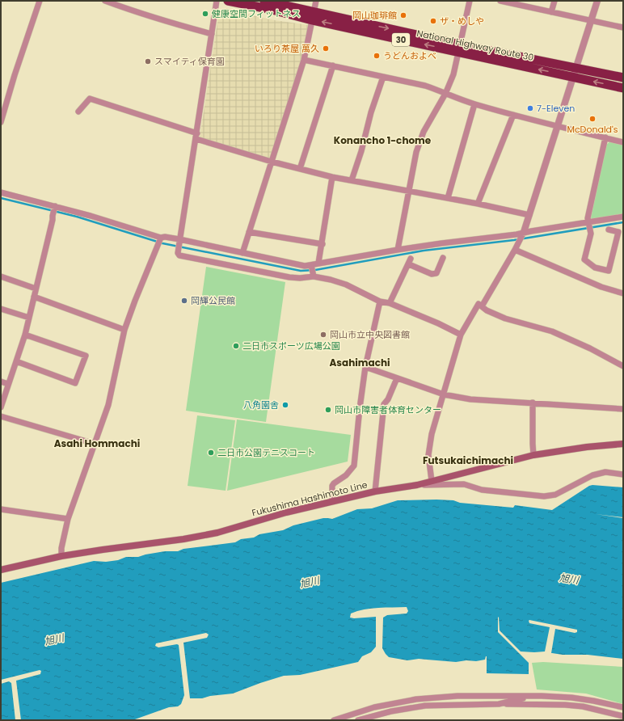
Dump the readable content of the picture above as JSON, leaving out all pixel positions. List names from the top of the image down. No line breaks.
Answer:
{"streets":{"highway":["30","National Highway Route 30"],"main road":["Fukushima Hashimoto Line"]},"districts":["Konancho 1-chome","Asahimachi","Asahi Hommachi","Futsukaichimachi"],"water":["旭川"],"places":["健康空間フィットネス","岡山珈琲館","ザ・めしや","いろり茶屋 萬久","うどんおよべ","スマイティ保育園","7-Eleven","McDonald's","岡輝公民館","岡山市立中央図書館","二日市スポーツ広場公園","八角園舎","岡山市障害者体育センター","二日市公園テニスコート"]}
